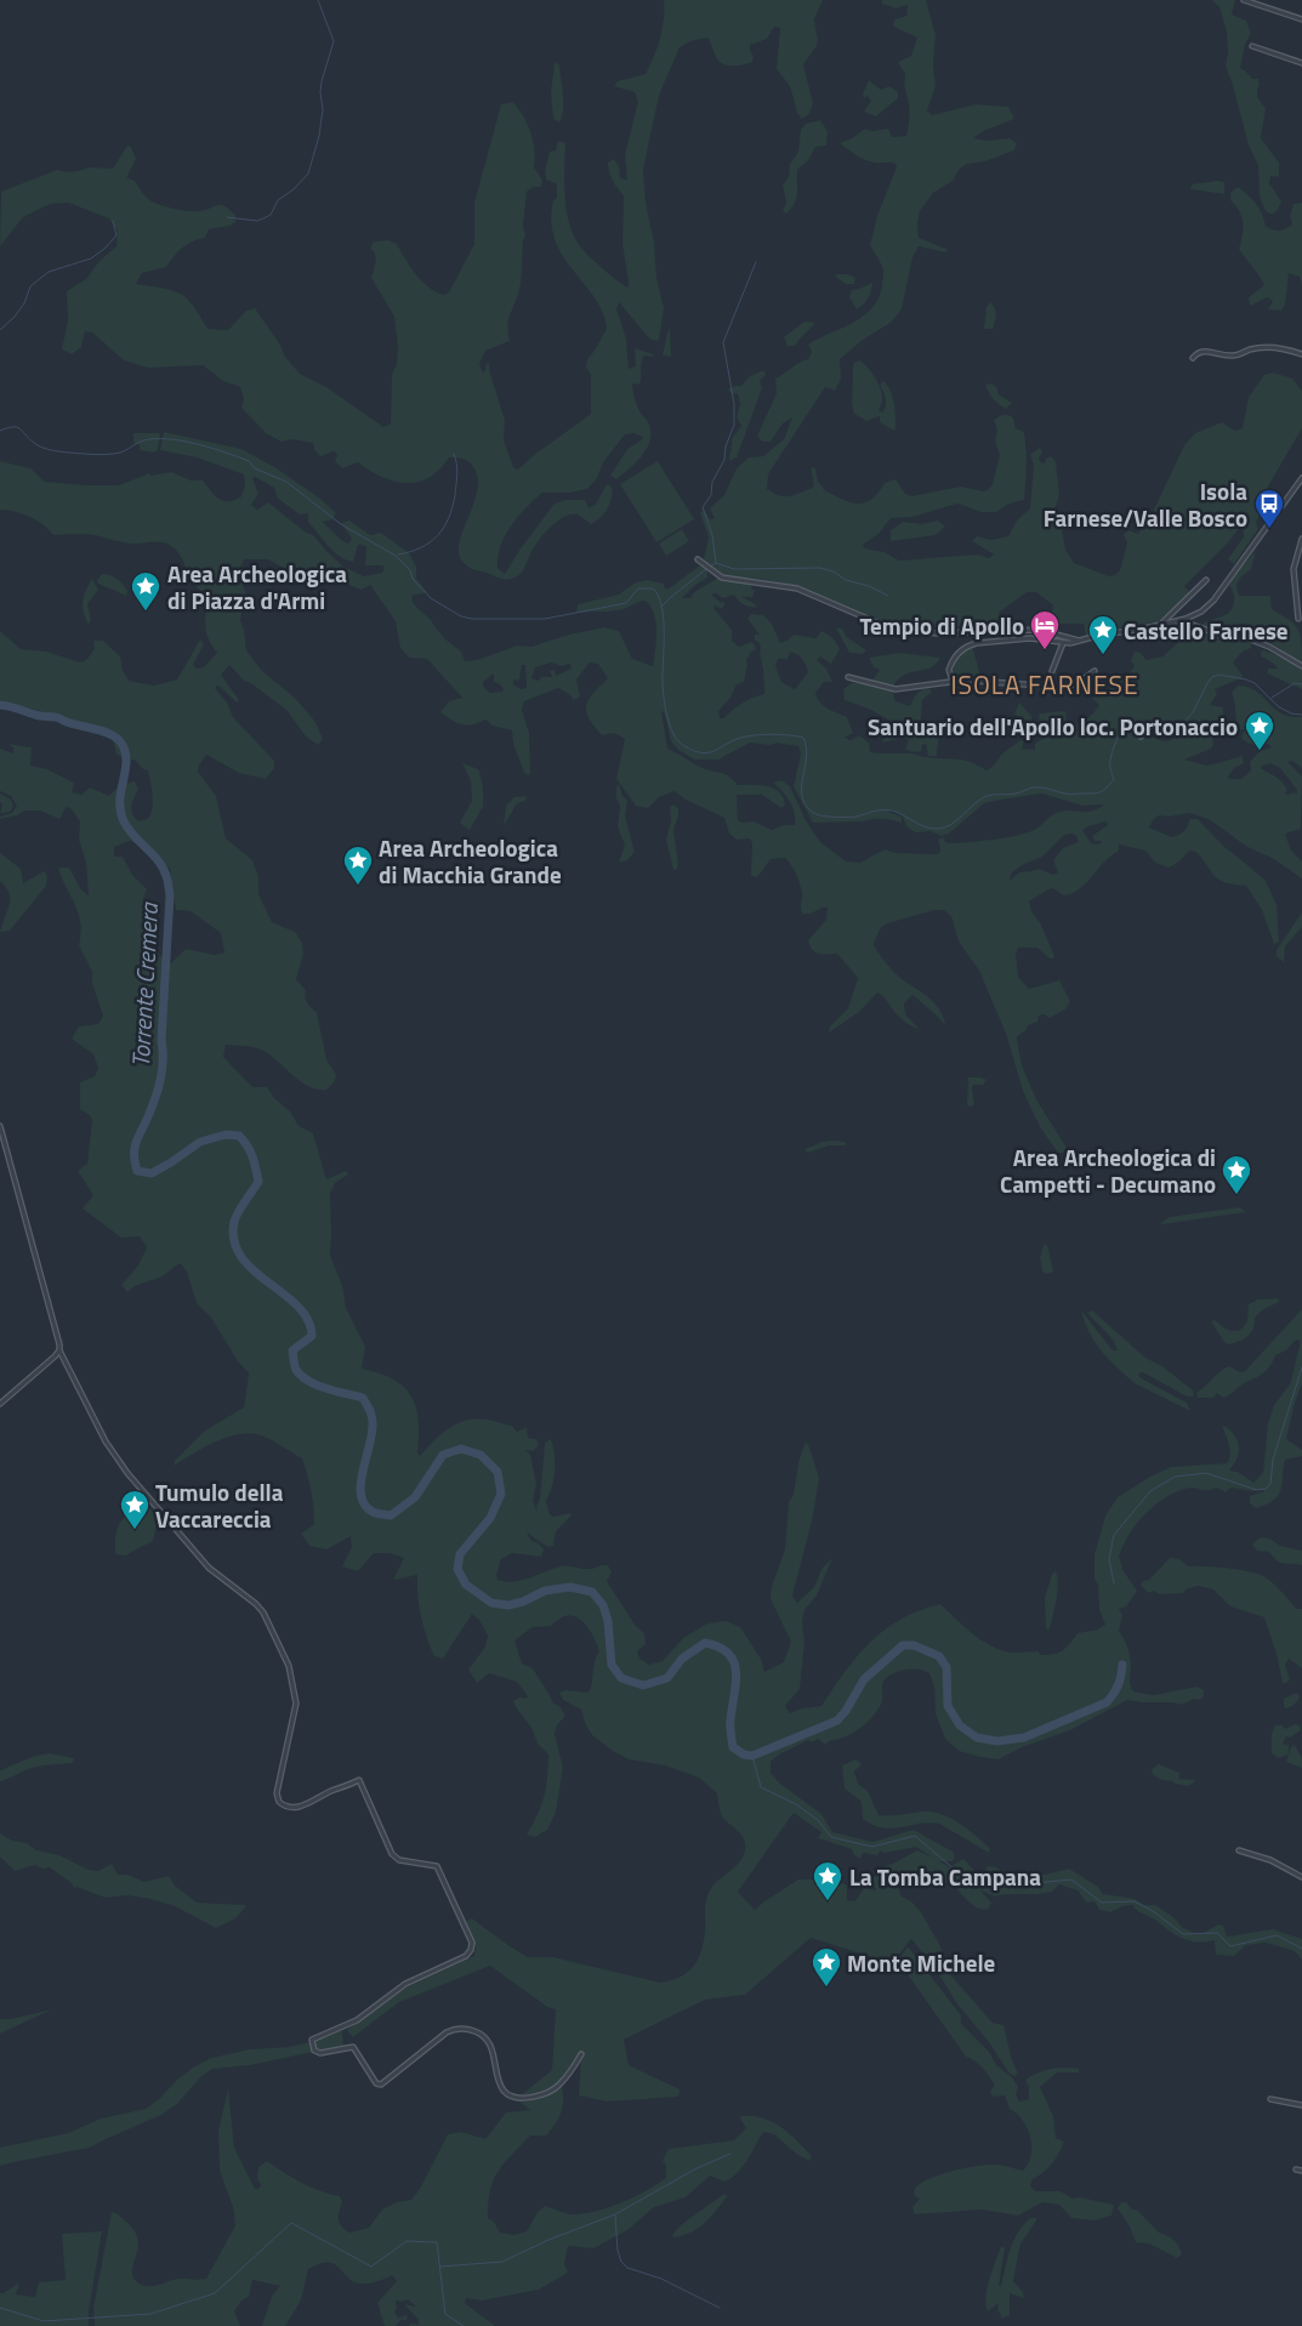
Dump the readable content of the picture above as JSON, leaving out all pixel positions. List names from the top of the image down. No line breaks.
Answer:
{"districts":["ISOLA FARNESE"],"water":["Torrente Cremera"],"places":{"bus stop":["Isola Farnese/Valle Bosco"],"place":["Area Archeologica di Piazza d'Armi","Castello Farnese","Santuario dell'Apollo loc. Portonaccio","Area Archeologica di Macchia Grande","Area Archeologica di Campetti - Decumano","Tumulo della Vaccareccia","La Tomba Campana","Monte Michele"],"hotel":["Tempio di Apollo"]}}
